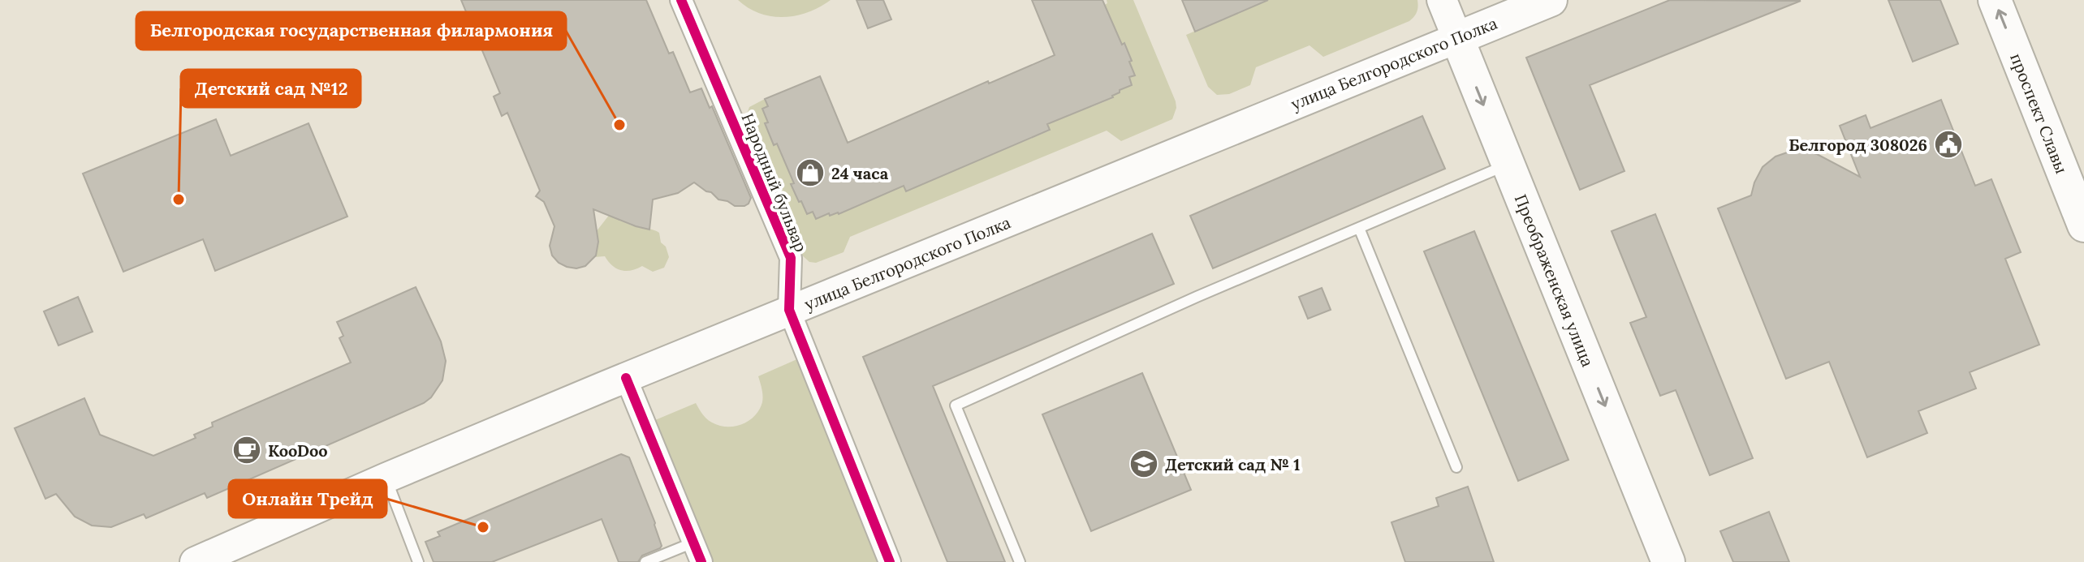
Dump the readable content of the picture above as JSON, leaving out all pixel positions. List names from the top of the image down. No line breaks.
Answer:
{"streets":{"main road":["улица Белгородского Полка","проспект Славы","Преображенская улица"],"street":["Народный бульвар"]},"crossings":[["улица Белгородского Полка","Народный бульвар"],["улица Белгородского Полка","Преображенская улица"]],"one_way":["проспект Славы","Преображенская улица"],"places":{"other":["Белгородская государственная филармония","Детский сад №12","Онлайн Трейд"],"public building":["Белгород 308026"],"shop":["24 часа"],"cafe":["KooDoo"],"school or university":["Детский сад № 1"]}}
